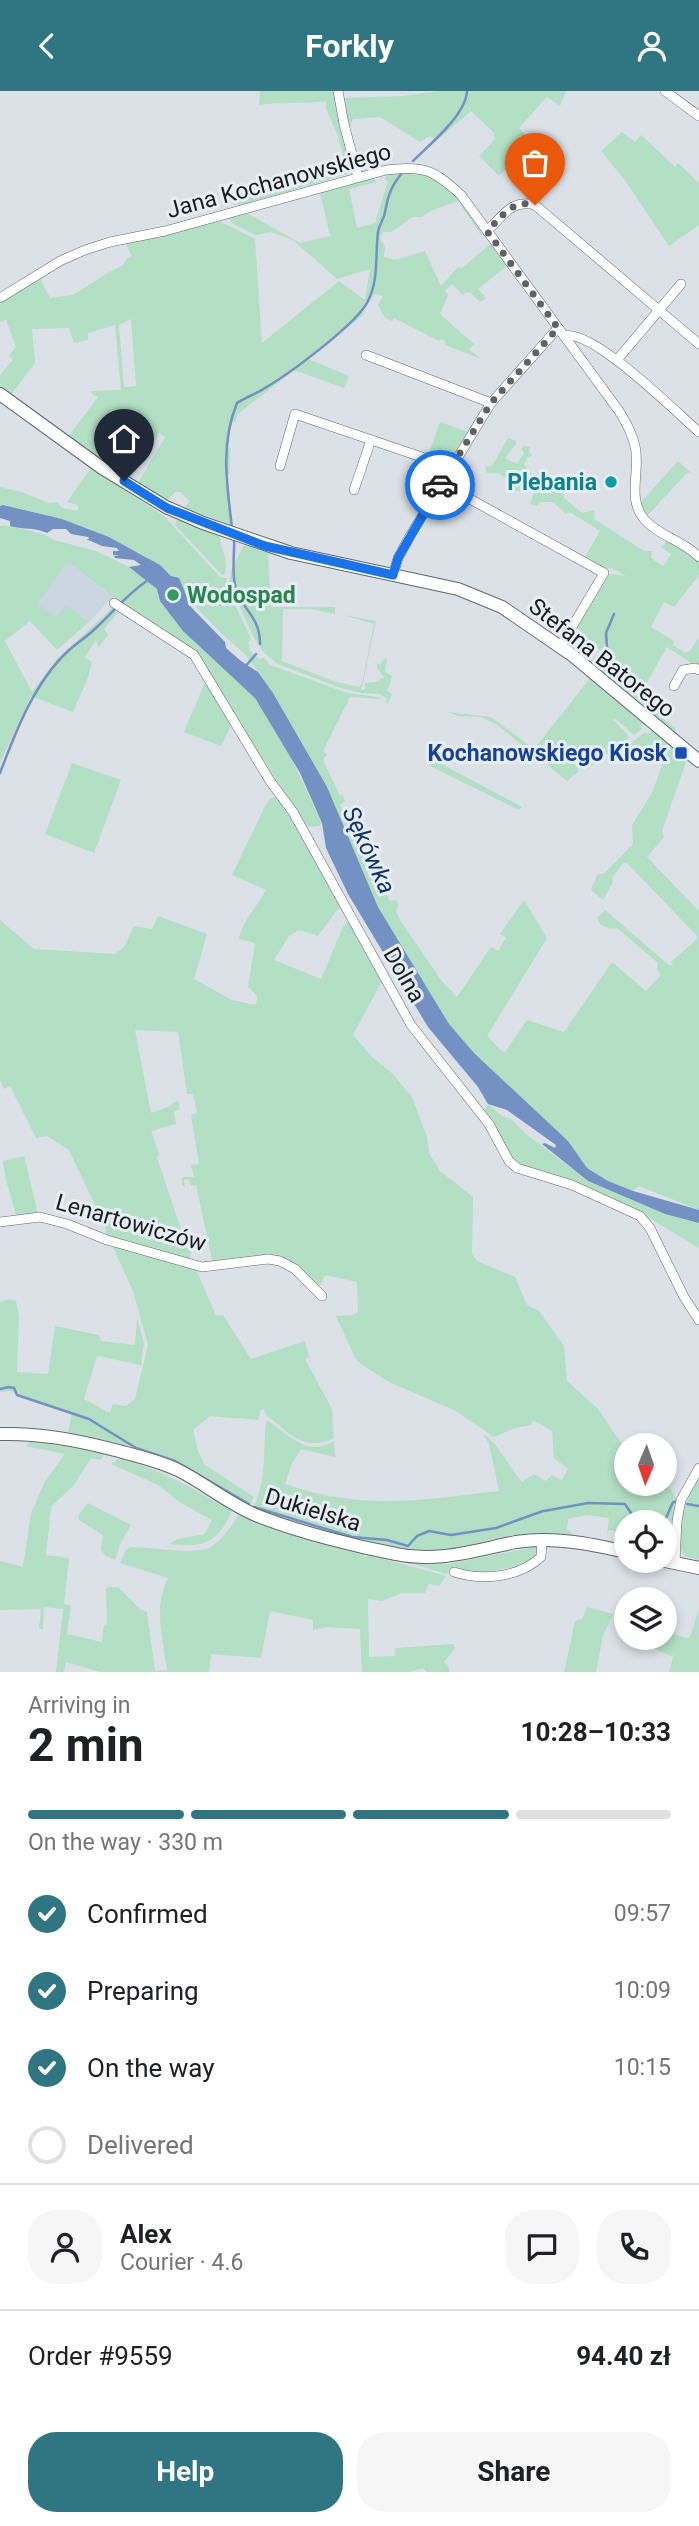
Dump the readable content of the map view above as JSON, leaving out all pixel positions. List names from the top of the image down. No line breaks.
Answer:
{"streets":{"street":["Jana Kochanowskiego","Stefana Batorego","Dolna","Lenartowiczów","Dukielska"]},"water":["Sękówka"],"places":{"other":["Plebania","Wodospad"],"transit":["Kochanowskiego Kiosk"]},"north":"bottom","page":{"header":"Forkly","heading":["2 min","Arriving in","10:28–10:33"],"panel":["Alex","Courier · 4.6","Order #9559","94.40 zł"],"bar":"On the way · 330 m","list":[["Confirmed","09:57"],["Preparing","10:09"],["On the way","10:15"],"Delivered"],"buttons":["Help","Share"]}}
